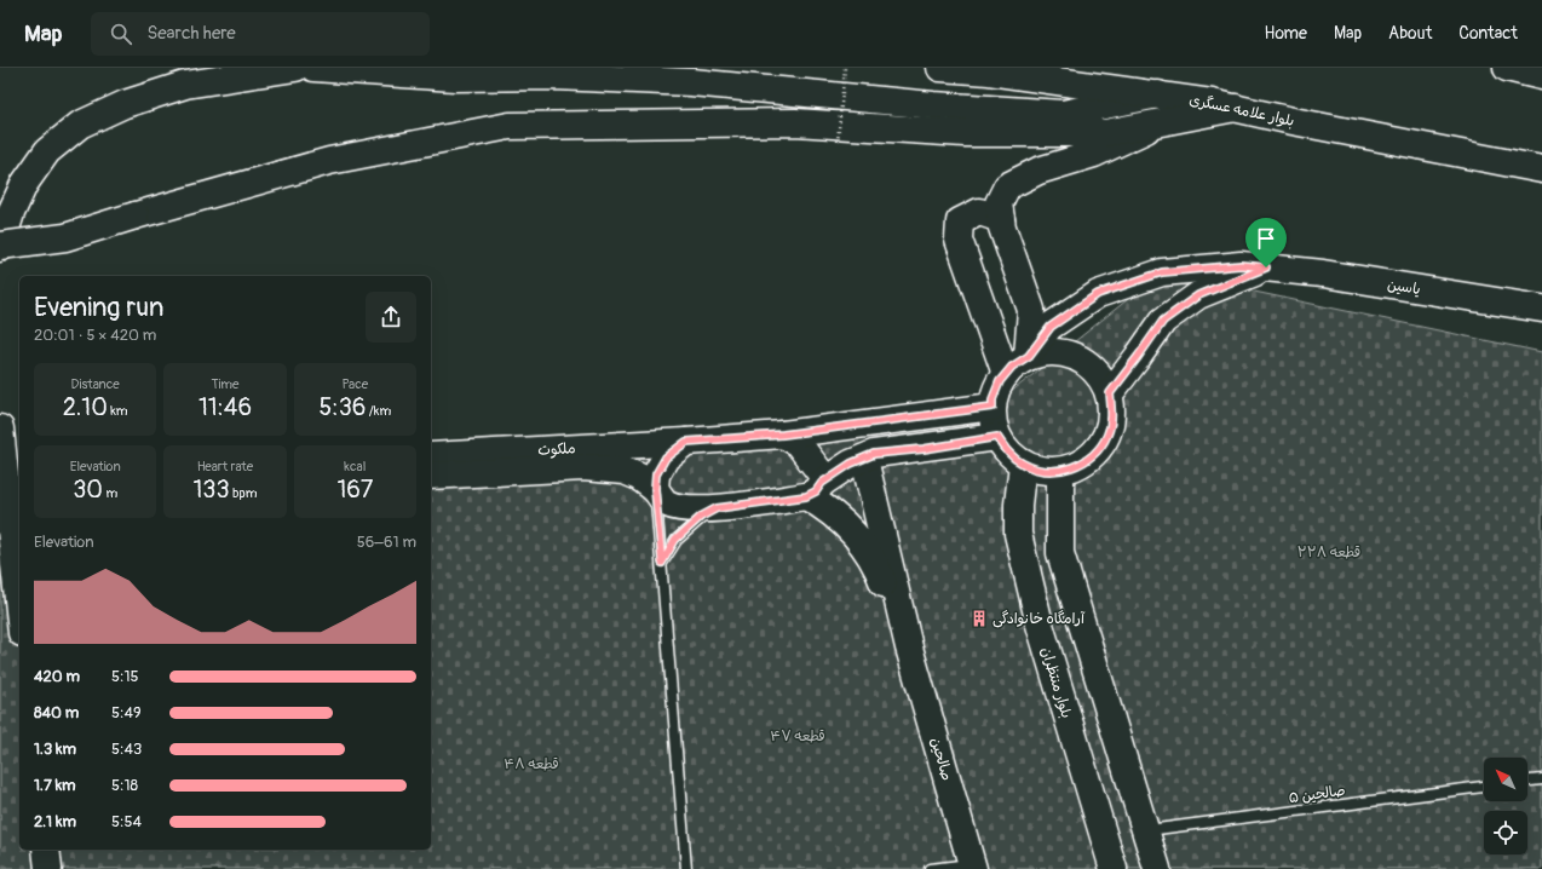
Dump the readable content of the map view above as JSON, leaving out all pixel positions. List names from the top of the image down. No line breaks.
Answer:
{"streets":{"main road":["بلوار علامه عسگری","یاسین","ملکوت","بلوار منتظران","صالحین"],"lane":["صالحین ۵"]},"crossings":[["یاسین","ملکوت"],["یاسین","بلوار منتظران"],["ملکوت","بلوار منتظران"],["ملکوت","صالحین"]],"parks":["قطعه ۲۲۸","قطعه ۴۷","قطعه ۴۸"],"places":{"building":["آرامگاه خانوادگی"]},"north":"top left","page":{"header":"Map","search":"Search here","nav":["Home","Map","About","Contact"],"heading":["Evening run","20:01 · 5 × 420 m"],"stats":[["Distance","2.10 km"],["Time","11:46"],["Pace","5:36 /km"],["Elevation","30 m"],["Heart rate","133 bpm"],["kcal","167"]],"chart":["Elevation","56–61 m"],"list":[{"name":"420 m","note":"5:15"},{"name":"840 m","note":"5:49"},{"name":"1.3 km","note":"5:43"},{"name":"1.7 km","note":"5:18"},{"name":"2.1 km","note":"5:54"}]}}
